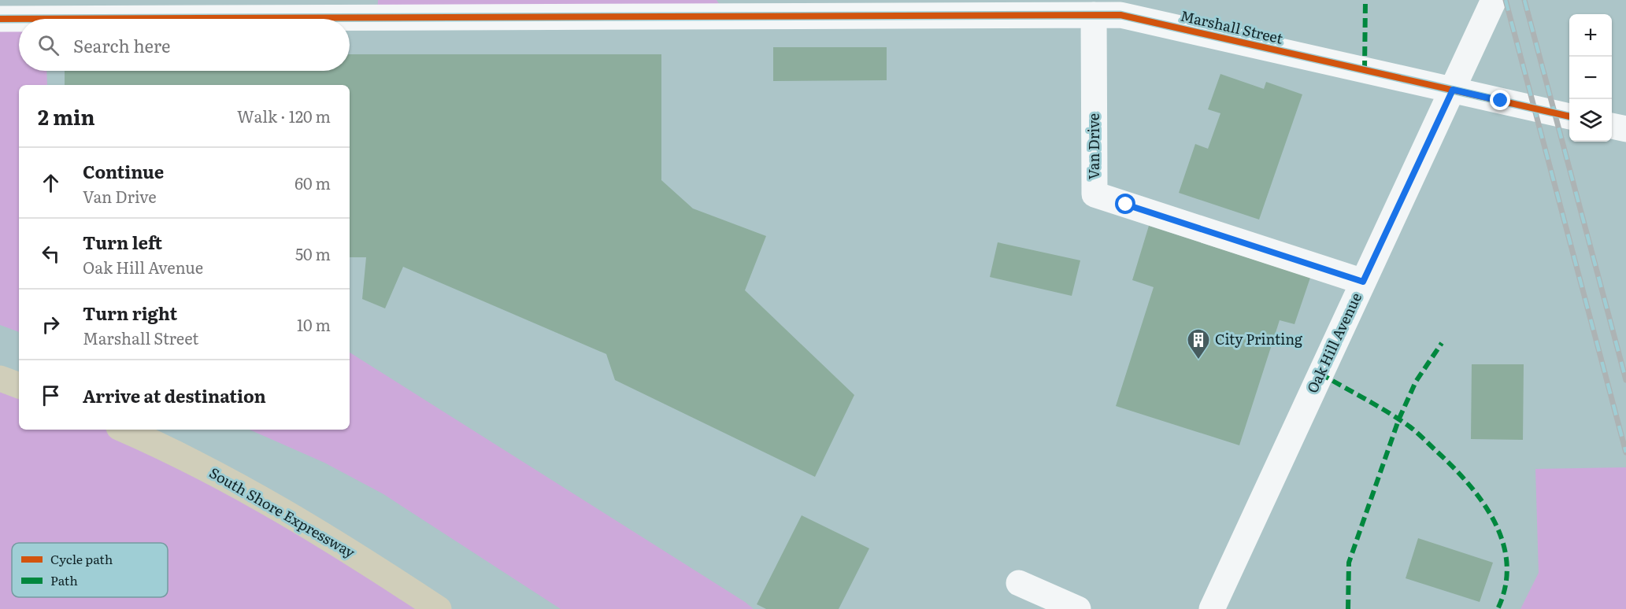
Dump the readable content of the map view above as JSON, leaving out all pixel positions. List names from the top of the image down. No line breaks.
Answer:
{"streets":{"highway":["South Shore Expressway"],"street":["Marshall Street","Van Drive","Oak Hill Avenue"]},"crossings":[["Marshall Street","Van Drive"],["Marshall Street","Oak Hill Avenue"],["Van Drive","Oak Hill Avenue"]],"places":{"building":["City Printing"]},"legend":["Cycle path","Path"],"page":{"map_buttons":["+","−"],"search":"Search here","heading":["2 min","Walk · 120 m"],"list":[["Continue","Van Drive","60 m"],["Turn left","Oak Hill Avenue","50 m"],["Turn right","Marshall Street","10 m"],"Arrive at destination"]}}
